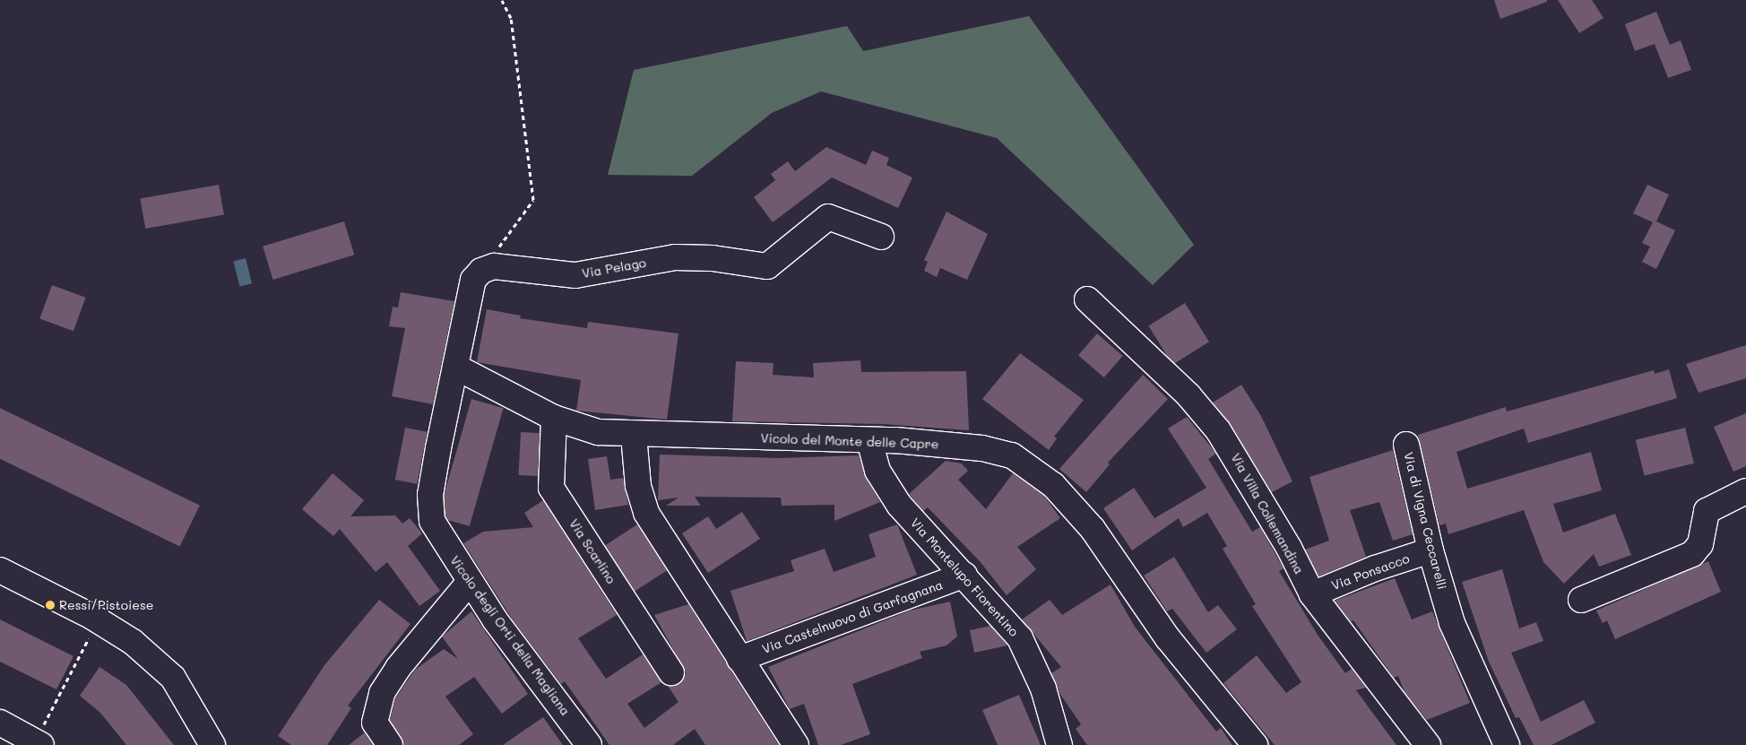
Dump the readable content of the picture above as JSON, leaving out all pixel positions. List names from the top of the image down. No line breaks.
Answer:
{"streets":{"street":["Via Pelago","Vicolo del Monte delle Capre","Via Villa Collemandina","Via di Vigna Ceccarelli","Via Scarlino","Via Ponsacco","Via Montelupo Fiorentino","Via Castelnuovo di Garfagnana","Vicolo degli Orti della Magliana"]},"crossings":[["Vicolo del Monte delle Capre","Via Scarlino"],["Vicolo del Monte delle Capre","Via Montelupo Fiorentino"],["Vicolo del Monte delle Capre","Vicolo degli Orti della Magliana"],["Via Villa Collemandina","Via Ponsacco"],["Via di Vigna Ceccarelli","Via Ponsacco"],["Via Montelupo Fiorentino","Via Castelnuovo di Garfagnana"]],"places":["Ressi/Pistoiese"]}
